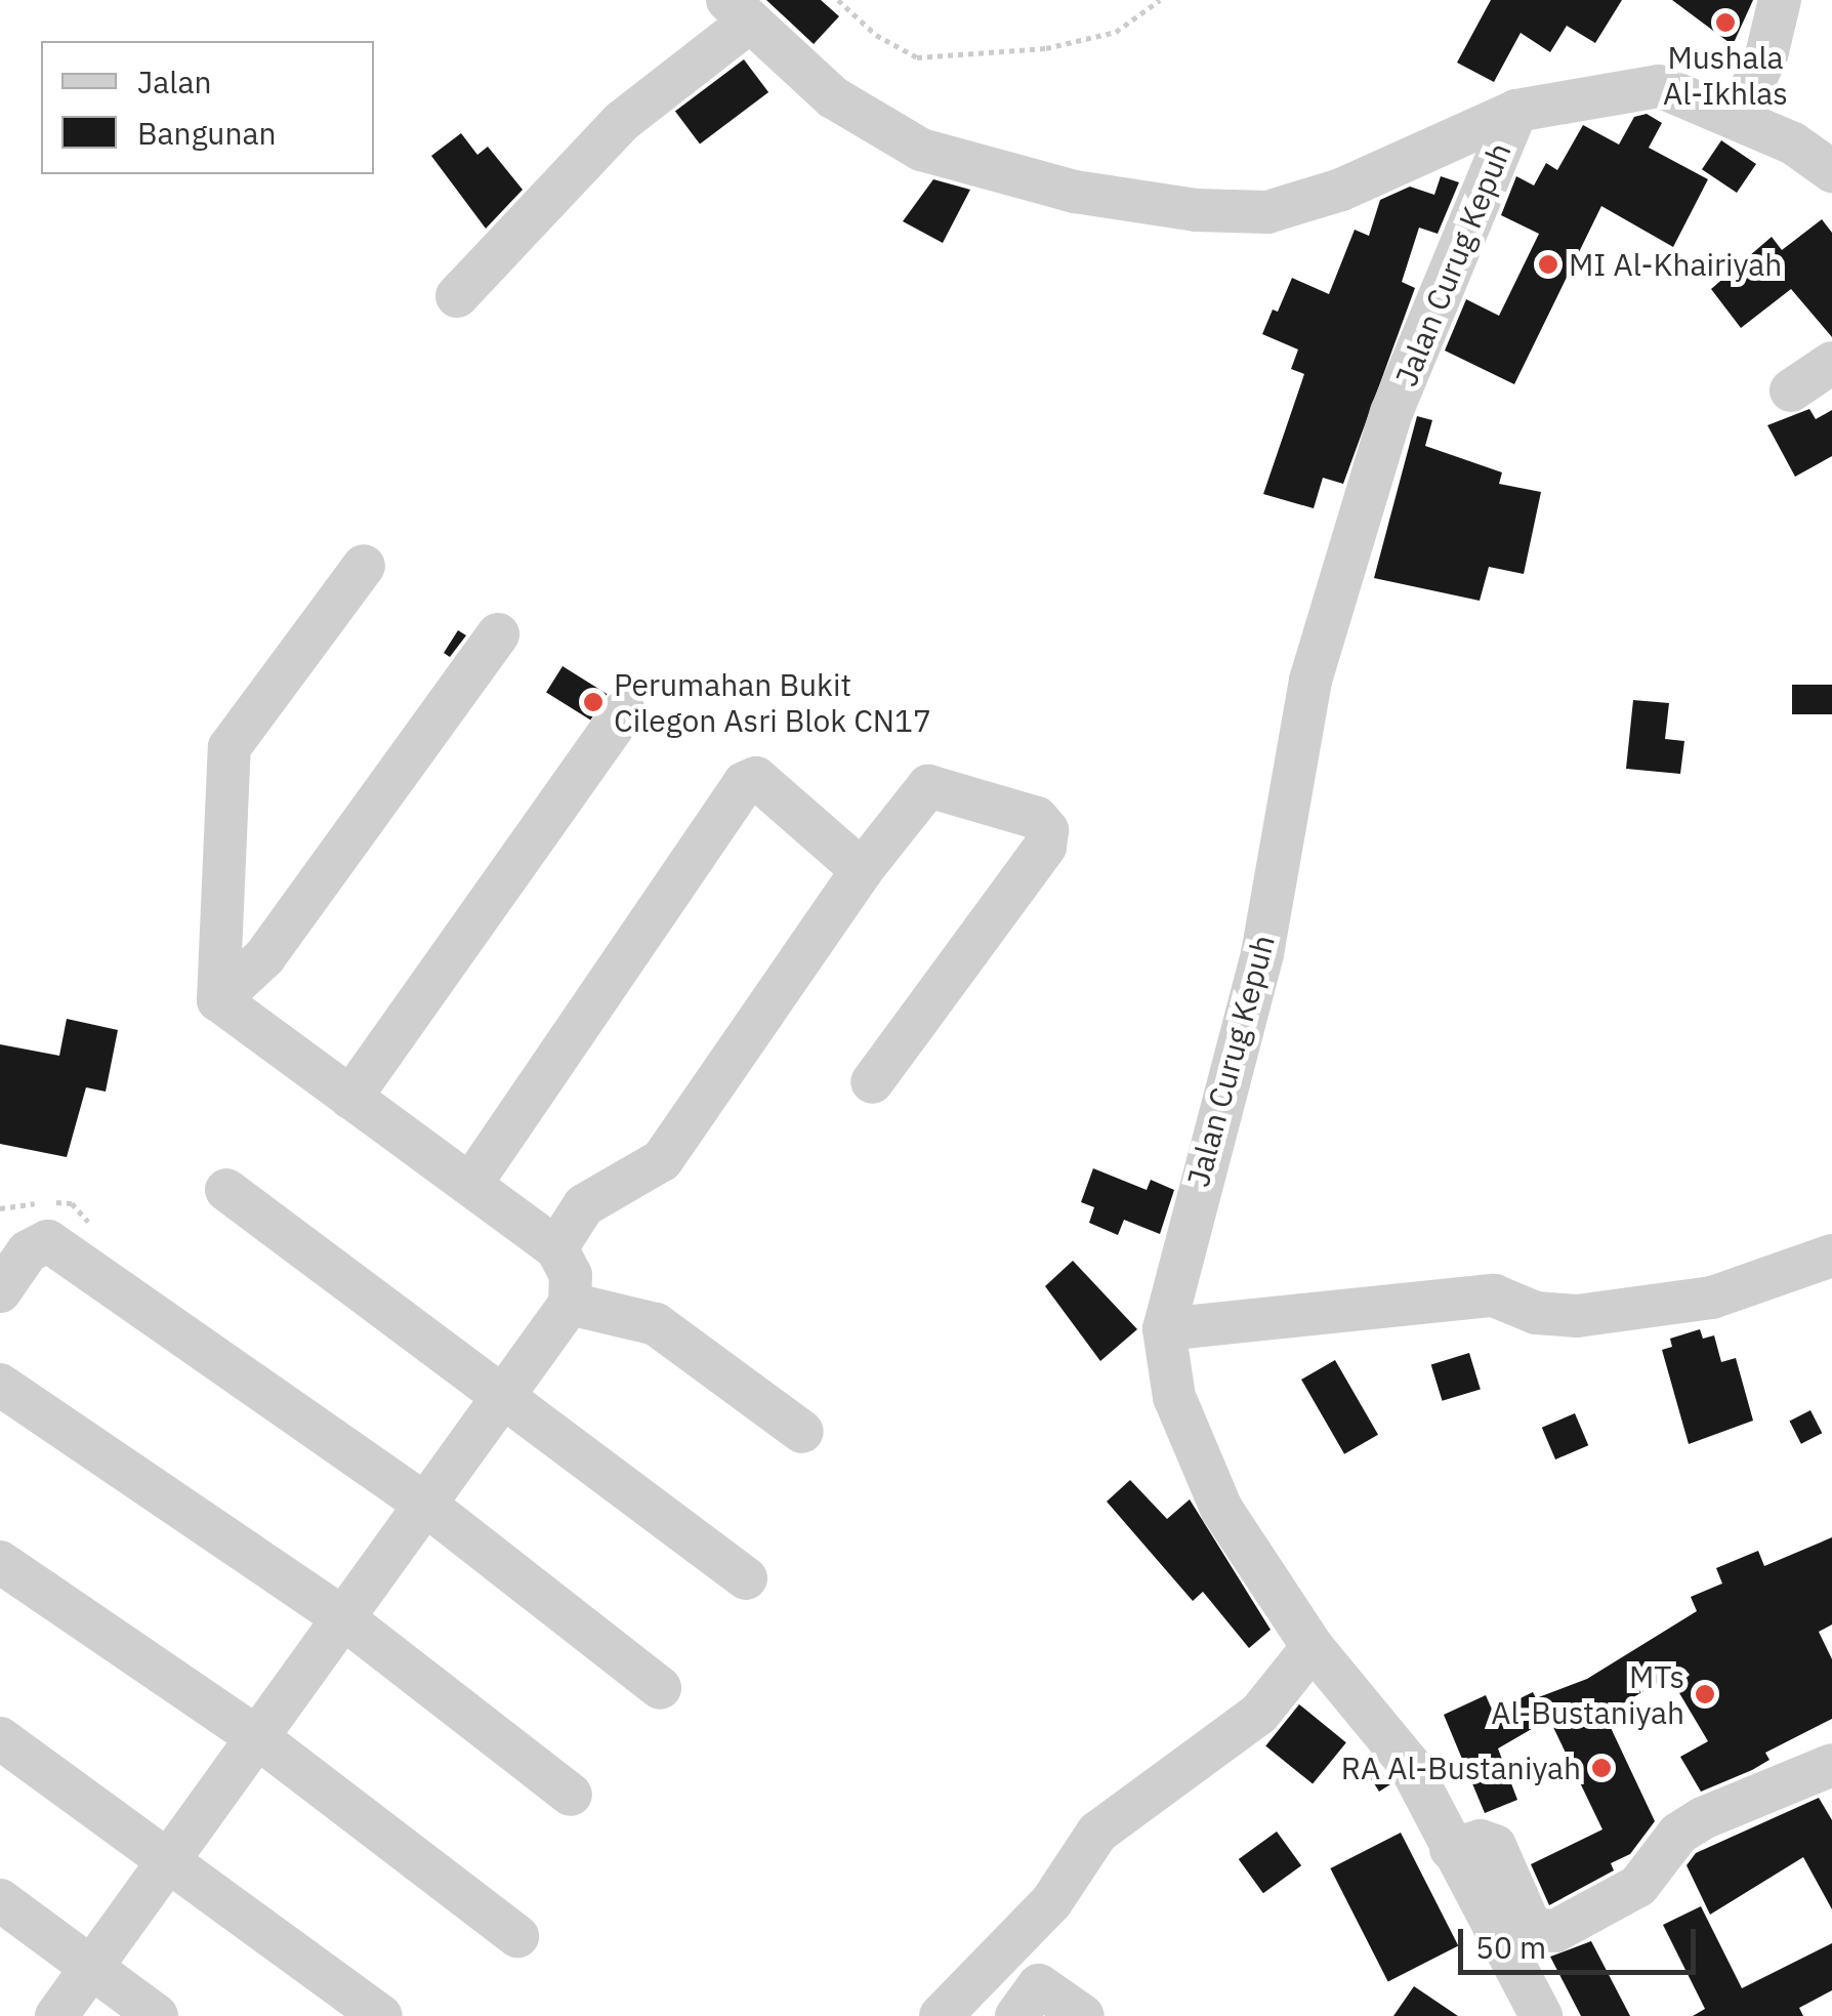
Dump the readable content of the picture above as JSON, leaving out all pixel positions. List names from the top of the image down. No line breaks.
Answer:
{"streets":{"street":["Jalan Curug Kepuh"]},"places":["Mushala Al-Ikhlas","MI Al-Khairiyah","Perumahan Bukit Cilegon Asri Blok CN17","MTs Al-Bustaniyah","RA Al-Bustaniyah"],"legend":["Jalan","Bangunan"],"scale_bar":"50 m"}
